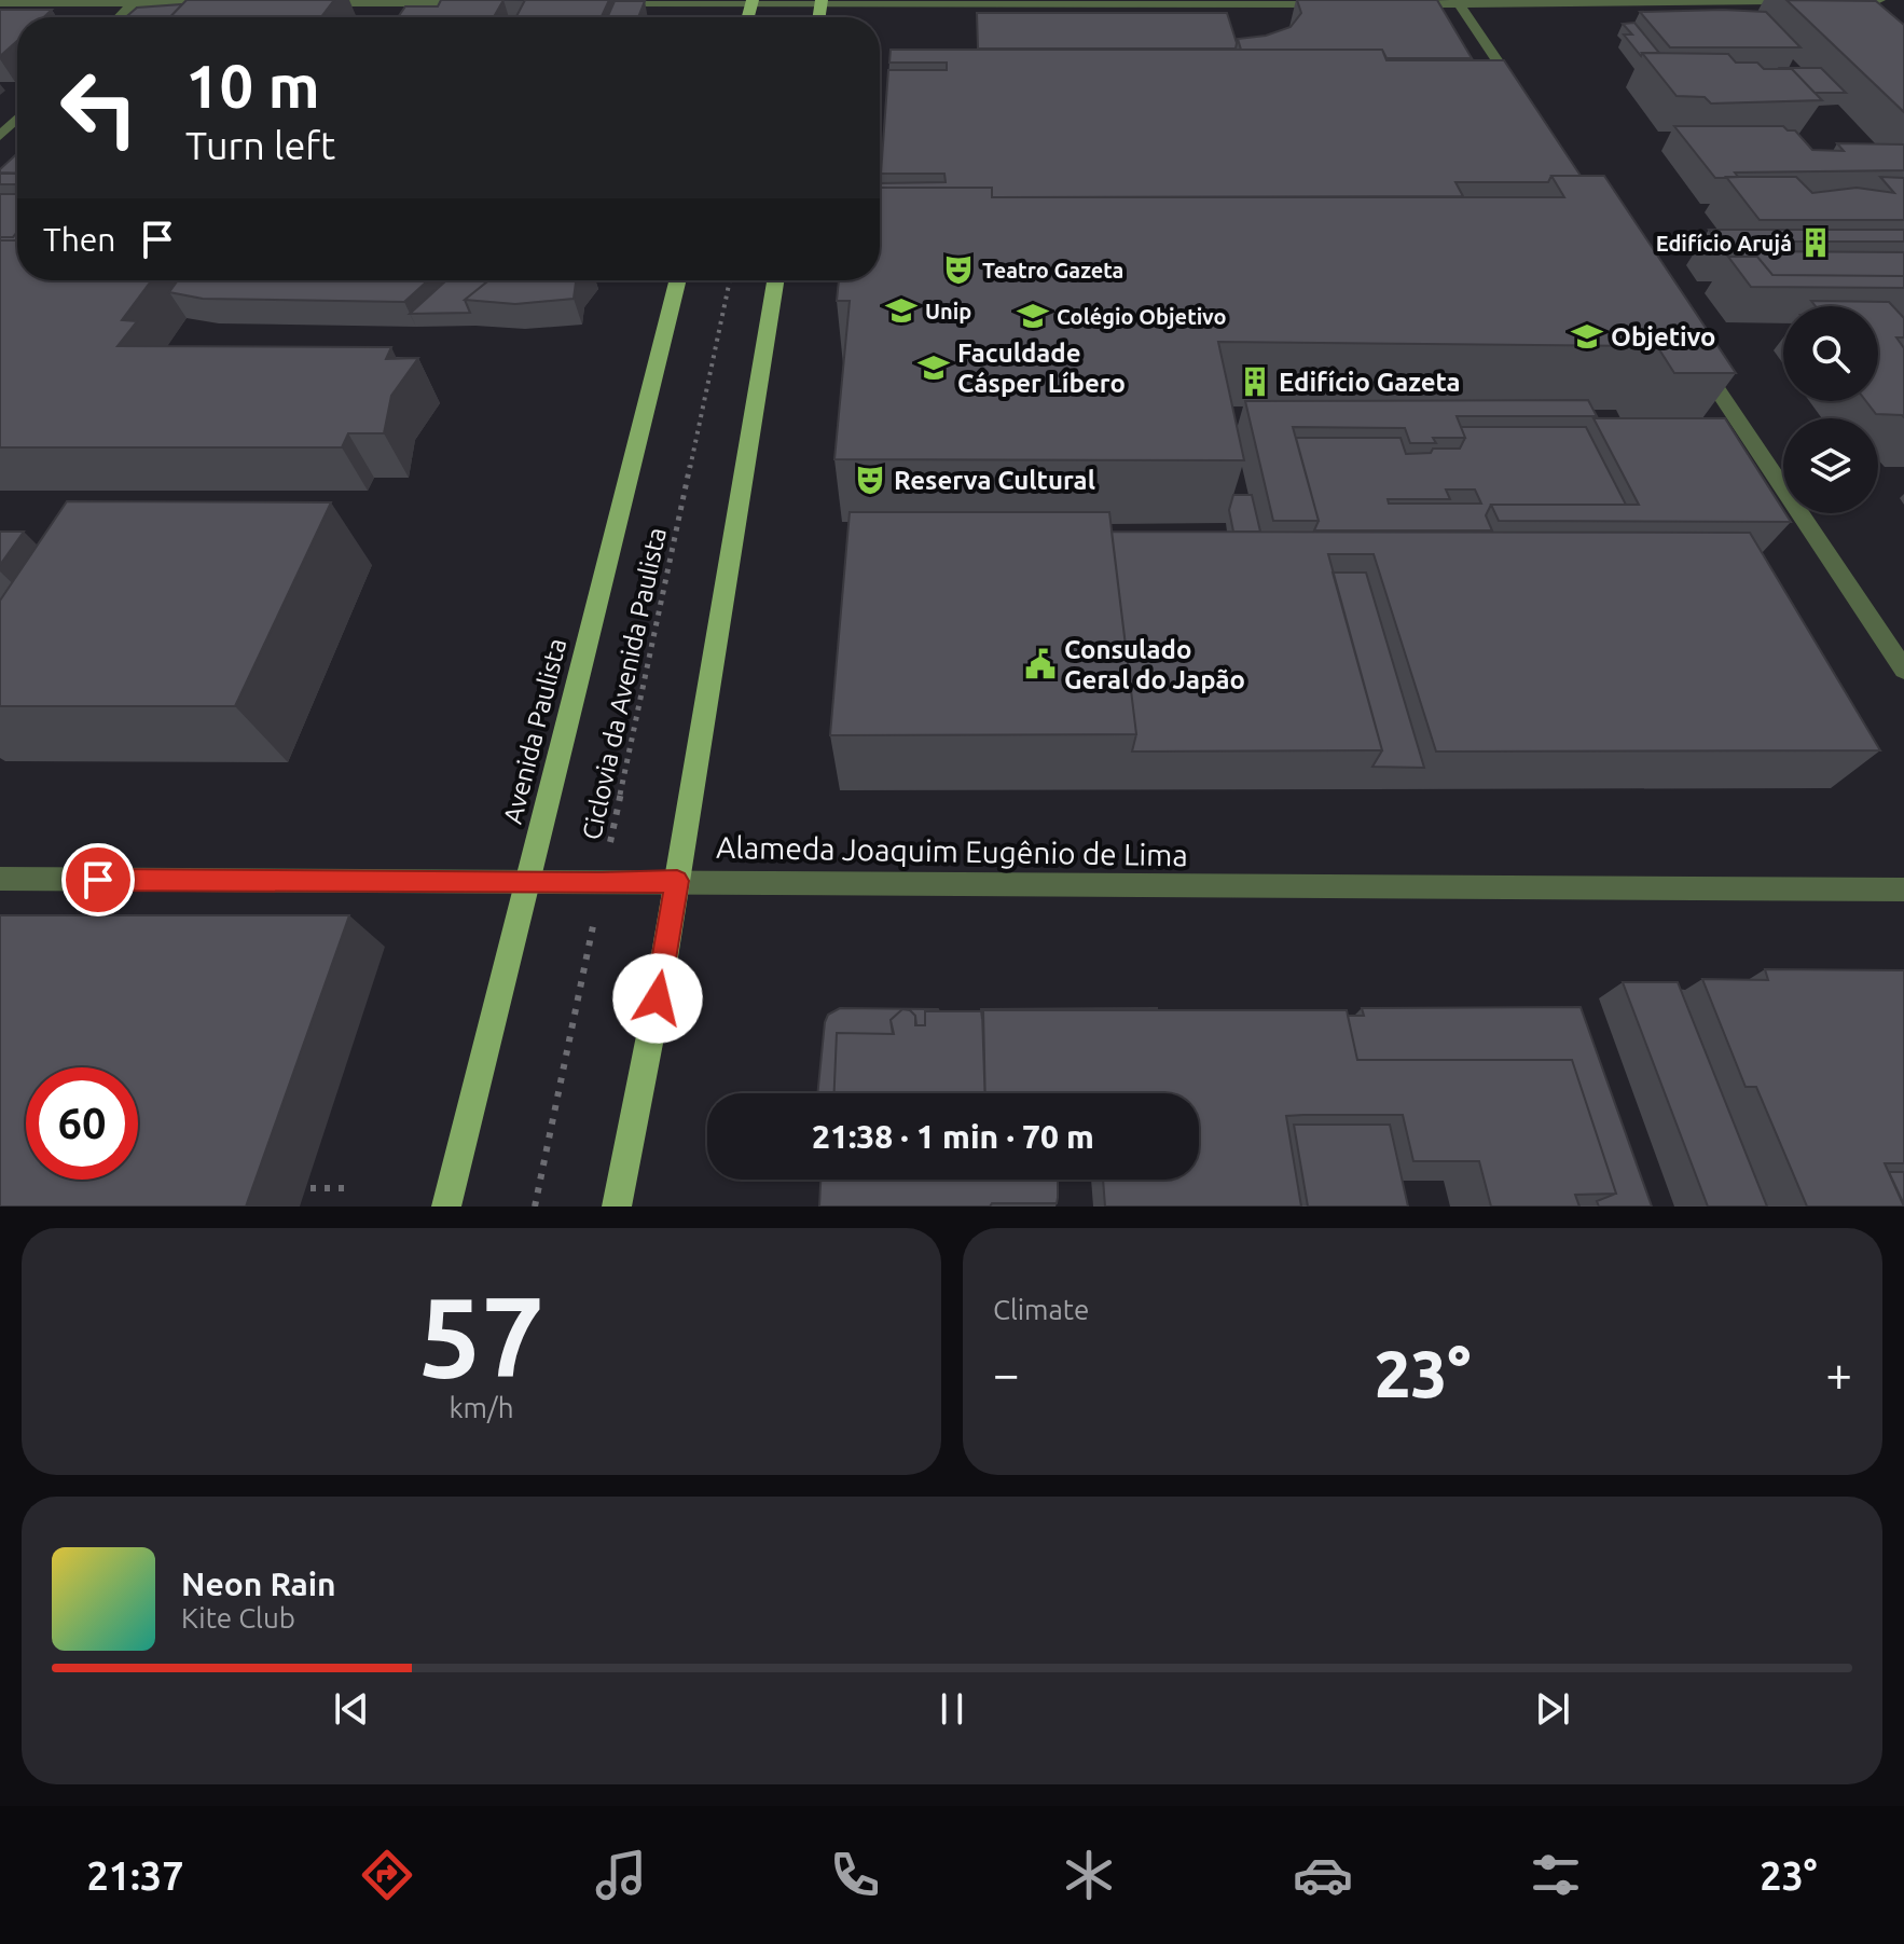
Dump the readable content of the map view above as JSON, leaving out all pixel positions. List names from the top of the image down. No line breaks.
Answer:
{"streets":{"main road":["Avenida Paulista"],"street":["Alameda Joaquim Eugênio de Lima"],"path":["Ciclovia da Avenida Paulista"]},"crossings":[["Ciclovia da Avenida Paulista","Alameda Joaquim Eugênio de Lima"],["Avenida Paulista","Alameda Joaquim Eugênio de Lima"]],"places":{"building":["Edifício Arujá","Edifício Gazeta"],"theatre":["Teatro Gazeta","Reserva Cultural"],"school or university":["Unip","Colégio Objetivo","Objetivo","Faculdade Cásper Líbero"],"public building":["Consulado Geral do Japão"]},"page":{"turn":["10 m","Turn left"],"then":"Then","limit":"60","trip":"21:38 · 1 min · 70 m","tile":[["57","km/h"],"Climate"],"heat":["−","23°","+"],"song":["Neon Rain","Kite Club"],"tabs":["21:37","23°"]}}
